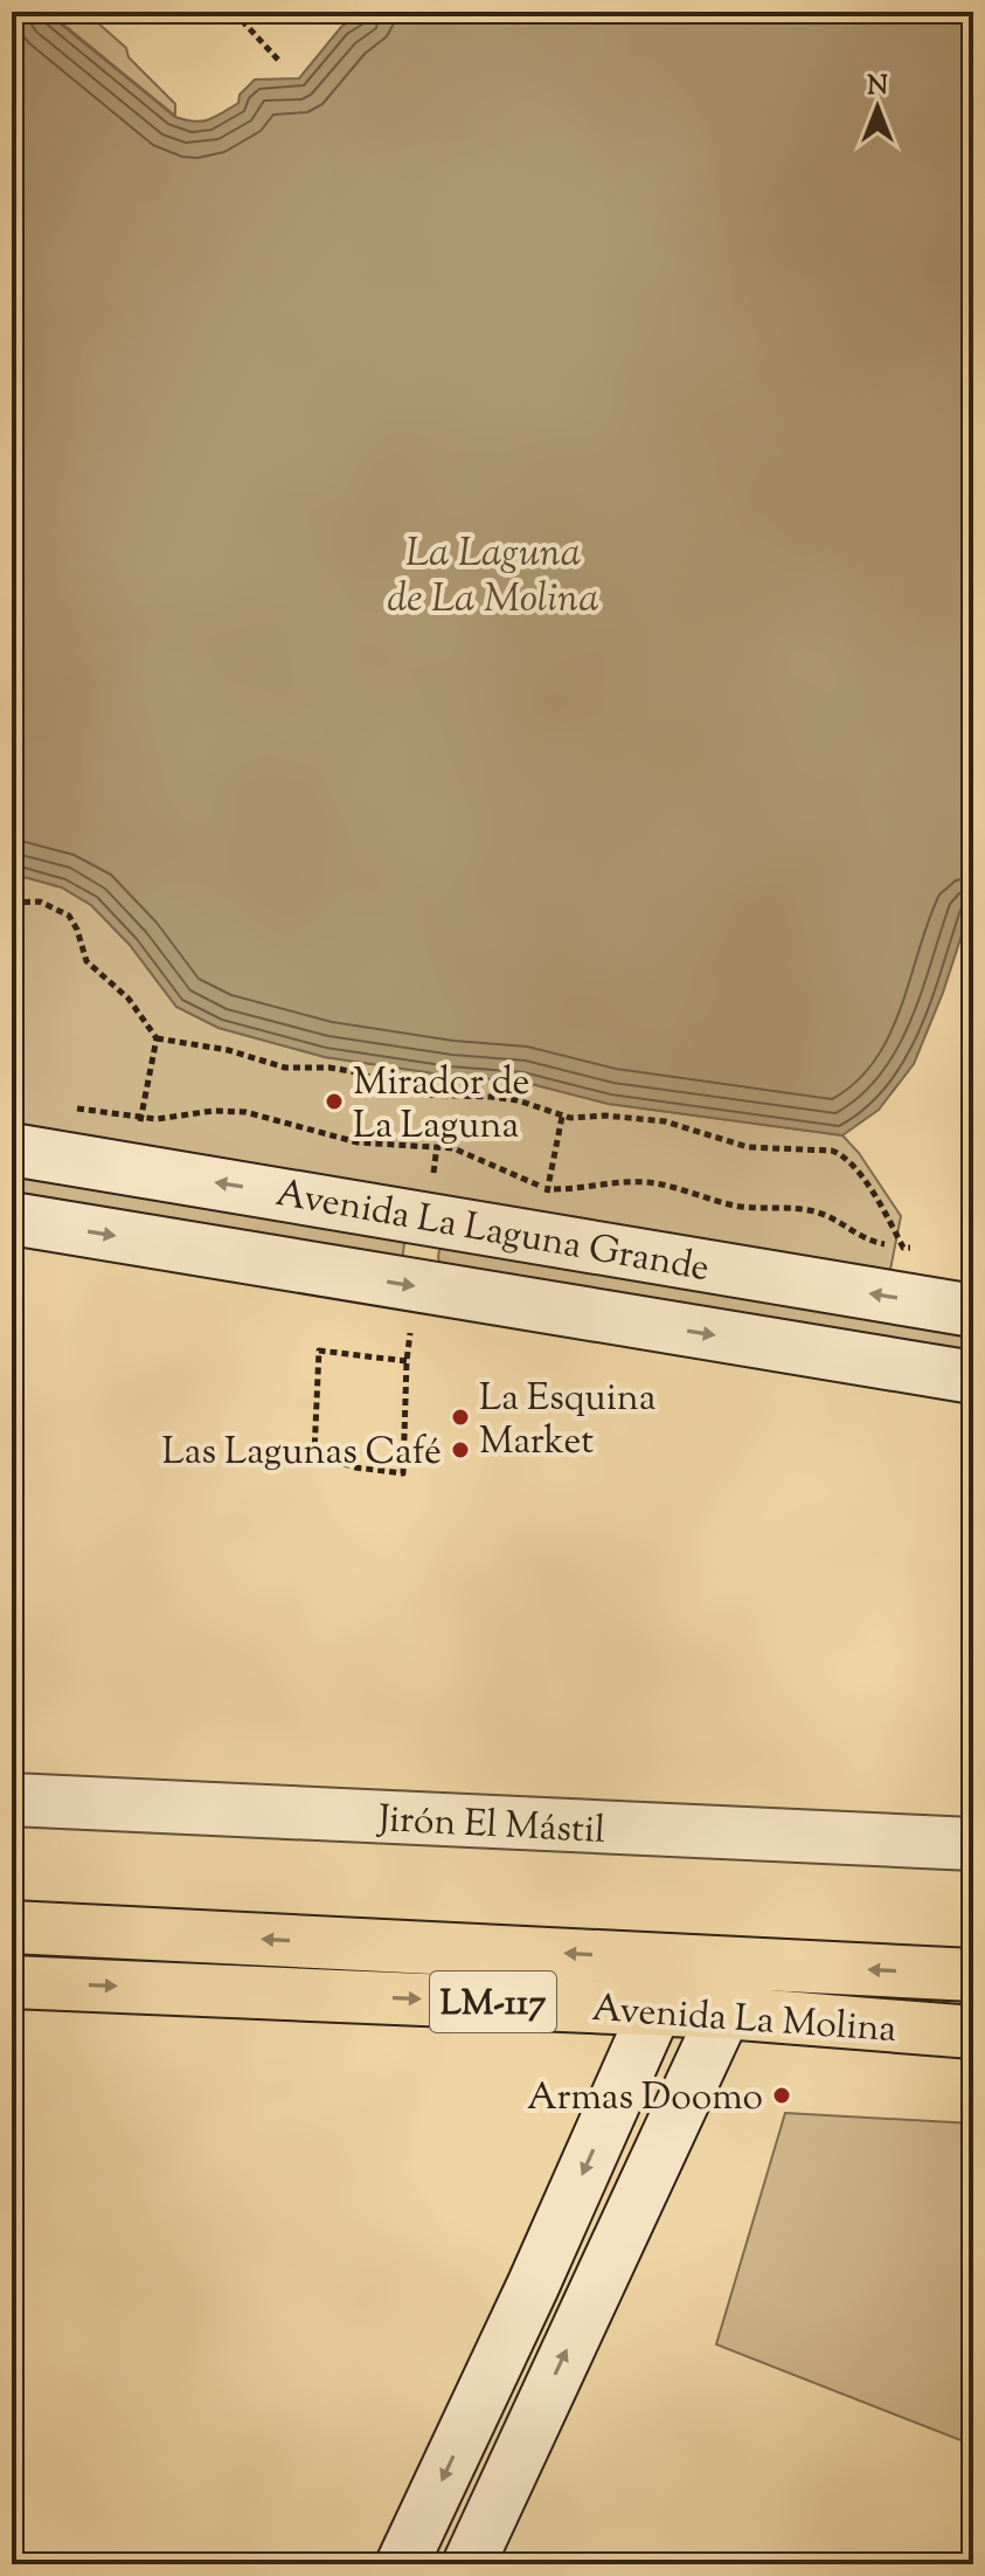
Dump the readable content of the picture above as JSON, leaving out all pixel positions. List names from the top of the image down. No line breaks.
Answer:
{"streets":{"main road":["LM-117","Avenida La Molina"],"street":["Avenida La Laguna Grande","Jirón El Mástil"]},"water":["La Laguna de La Molina"],"places":["Mirador de La Laguna","La Esquina Market","Las Lagunas Café","Armas Doomo"],"north":"top"}
